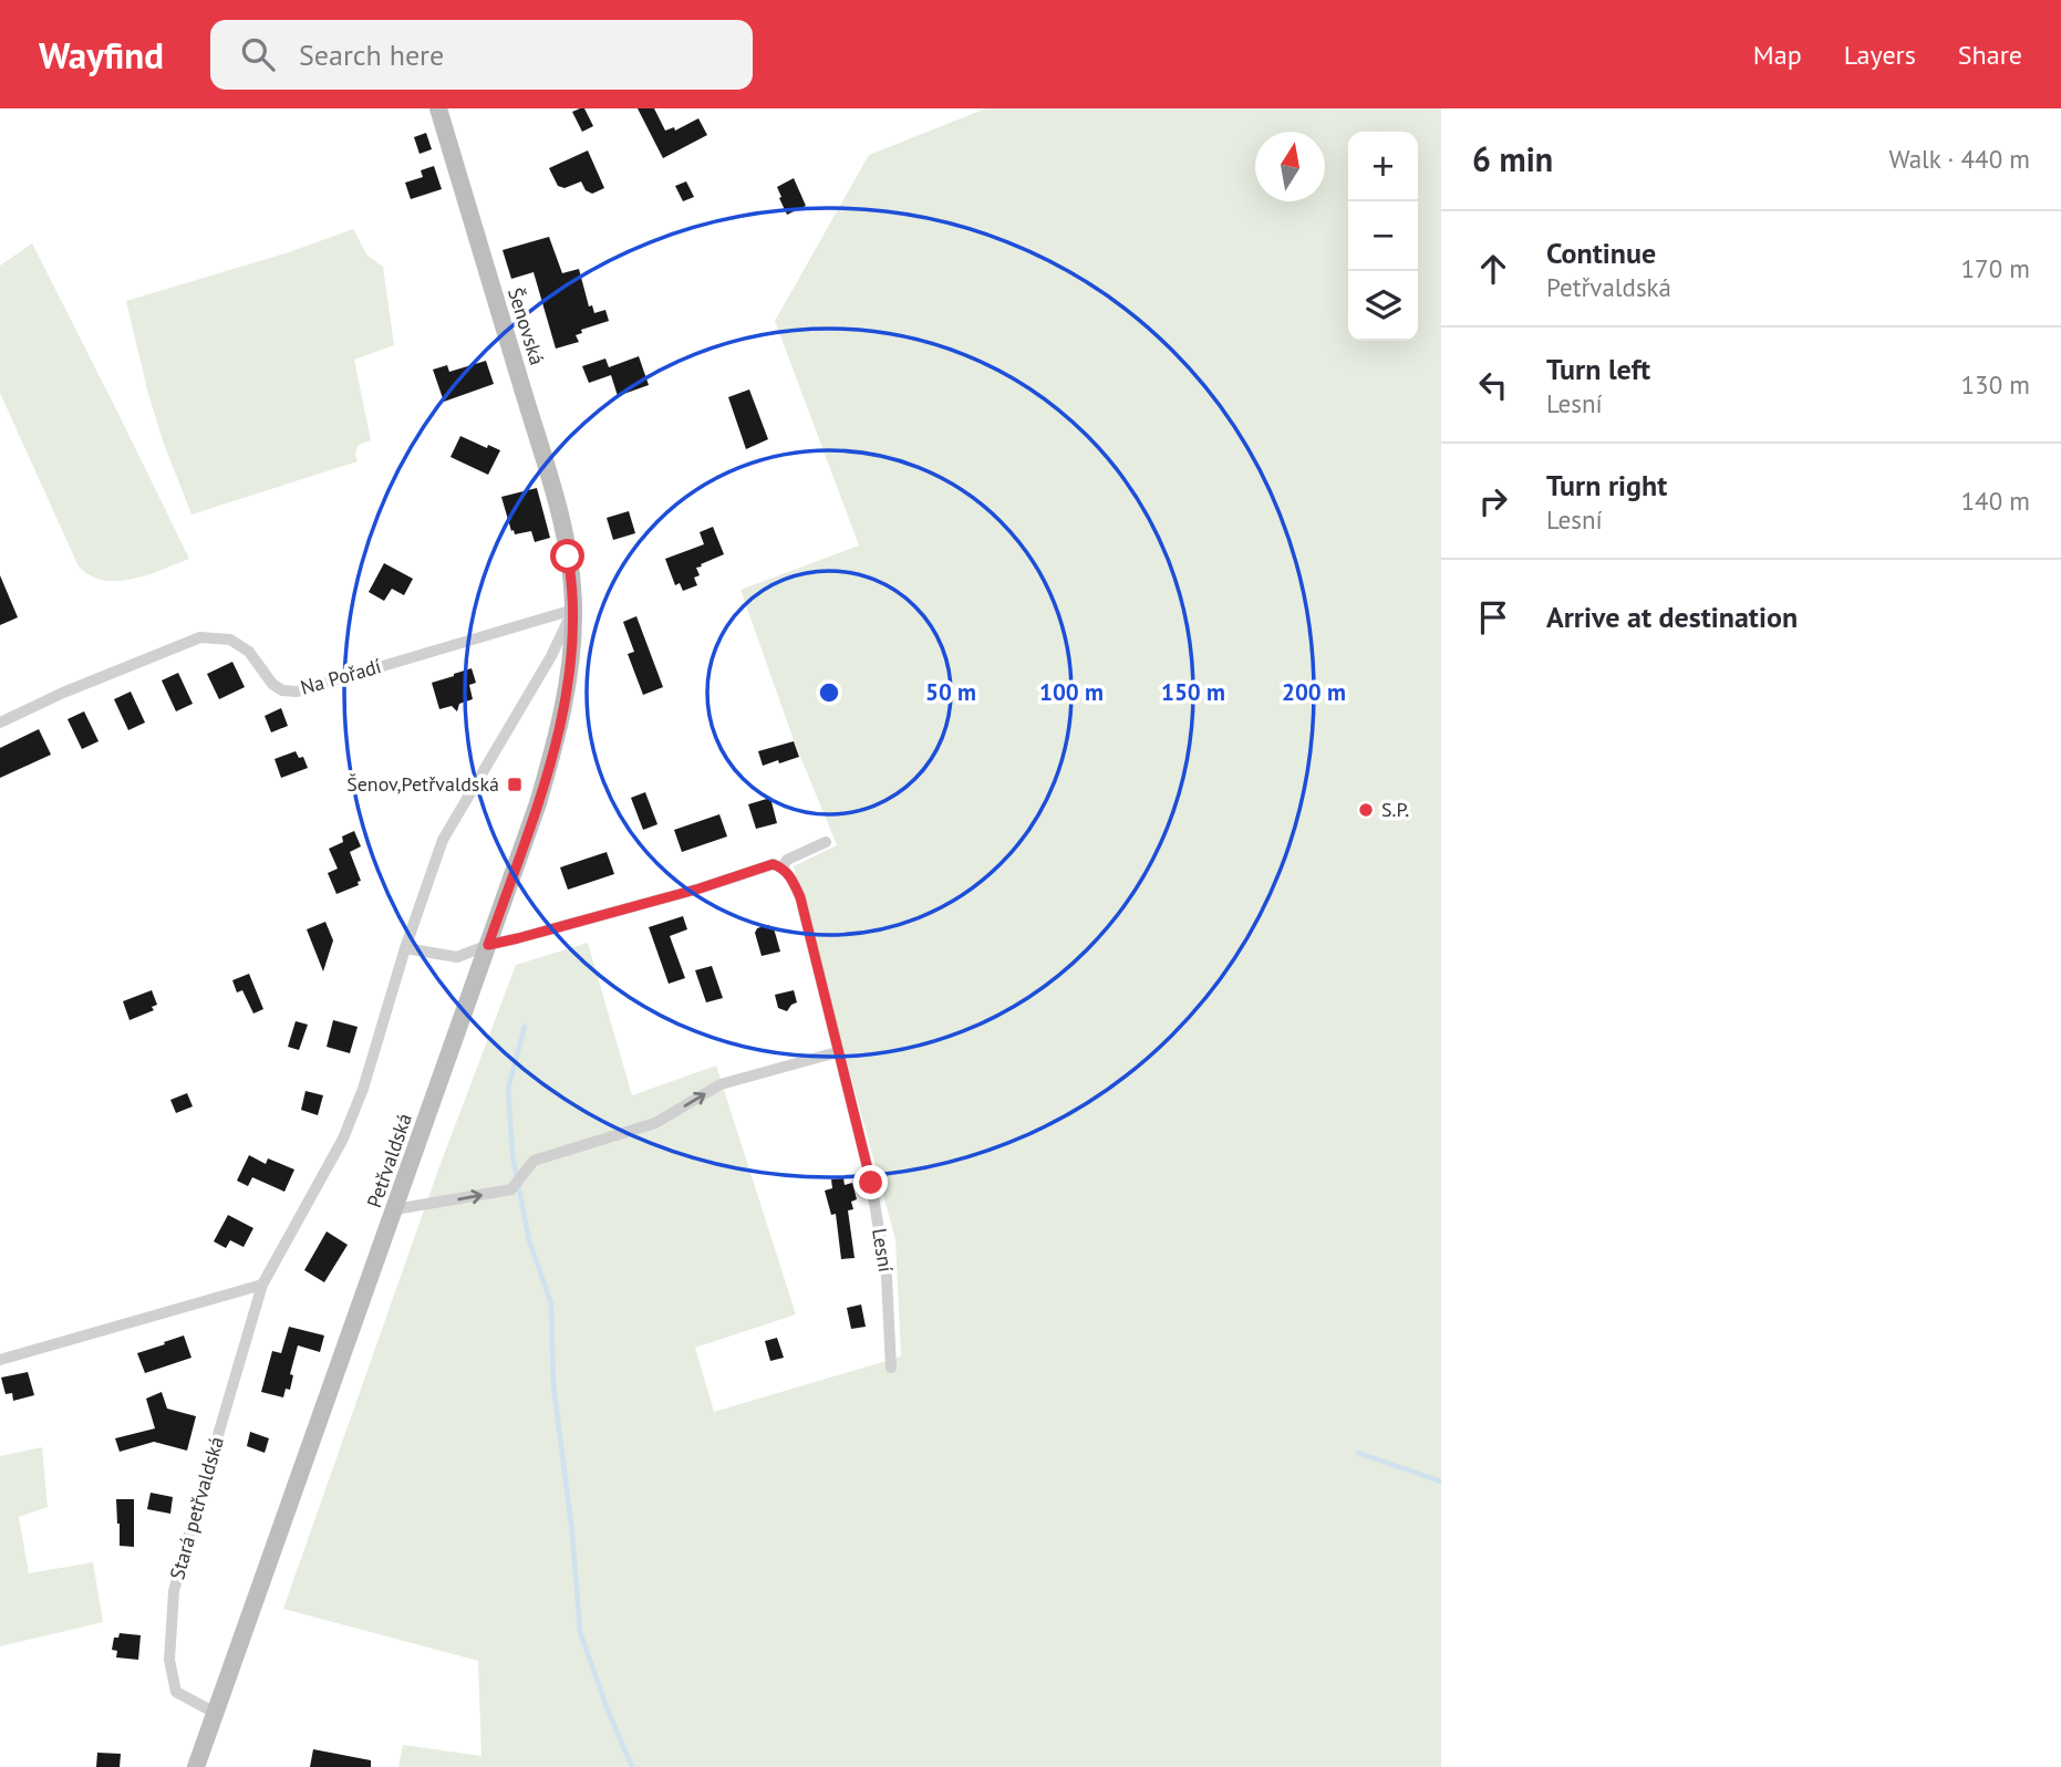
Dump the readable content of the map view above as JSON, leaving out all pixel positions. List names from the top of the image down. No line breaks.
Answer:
{"streets":{"main road":["Šenovská","Petřvaldská"],"street":["Na Pořadí","Lesní","Stará petřvaldská"]},"crossings":[["Šenovská","Petřvaldská"],["Na Pořadí","Petřvaldská"],["Na Pořadí","Stará petřvaldská"],["Petřvaldská","Stará petřvaldská"]],"places":{"transit":["Šenov,Petřvaldská"],"other":["S.P."]},"north":"top","page":{"header":"Wayfind","search":"Search here","nav":["Map","Layers","Share"],"heading":["6 min","Walk · 440 m"],"map_buttons":["+","−"],"list":[["Continue","Petřvaldská","170 m"],["Turn left","Lesní","130 m"],["Turn right","Lesní","140 m"],"Arrive at destination"]},"rings":["50 m","100 m","150 m","200 m"]}
